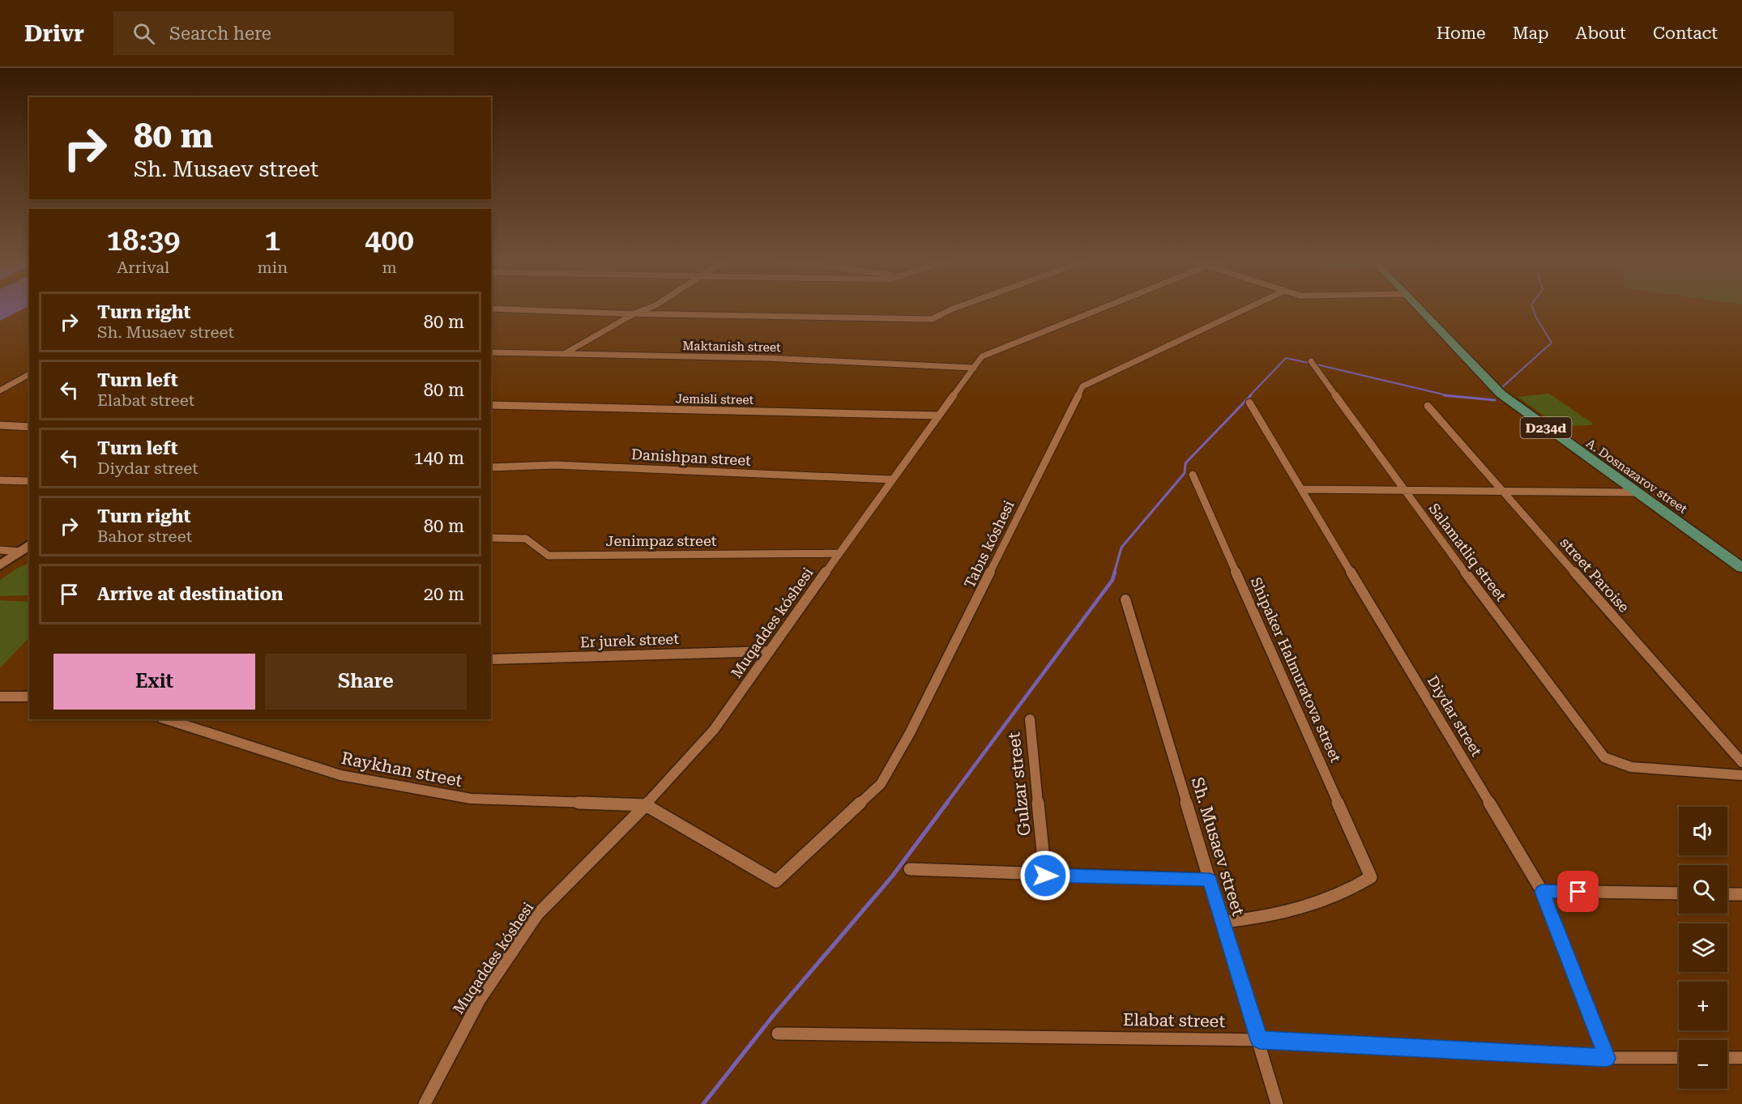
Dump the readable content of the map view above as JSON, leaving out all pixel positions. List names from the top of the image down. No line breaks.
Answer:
{"streets":{"main road":["D234d","A. Dosnazarov street"],"street":["Maktanish street","Jemisli street","Danishpan street","Jenimpaz street","Tabıs kóshesi","Salamatliq street","street Paroise","Muqaddes kóshesi","Er jurek street","Shipaker Halmuratova street","Diydar street","Raykhan street","Gulzar street","Sh. Musaev street","Elabat street"]},"crossings":[["Maktanish street","Muqaddes kóshesi"],["Jemisli street","Muqaddes kóshesi"],["Danishpan street","Muqaddes kóshesi"],["Jenimpaz street","Muqaddes kóshesi"],["Tabıs kóshesi","Muqaddes kóshesi"],["Tabıs kóshesi","Raykhan street"],["Muqaddes kóshesi","Er jurek street"],["Muqaddes kóshesi","Raykhan street"],["Shipaker Halmuratova street","Sh. Musaev street"],["Diydar street","Elabat street"],["Sh. Musaev street","Elabat street"]],"page":{"header":"Drivr","search":"Search here","nav":["Home","Map","About","Contact"],"turn":["80 m","Sh. Musaev street"],"eta":["18:39","Arrival","1","min","400","m"],"list":[{"name":"Turn right","note":"Sh. Musaev street","value":"80 m"},{"name":"Turn left","note":"Elabat street","value":"80 m"},{"name":"Turn left","note":"Diydar street","value":"140 m"},{"name":"Turn right","note":"Bahor street","value":"80 m"},{"name":"Arrive at destination","value":"20 m"}],"buttons":["Exit","Share"],"map_buttons":["+","−"]}}
